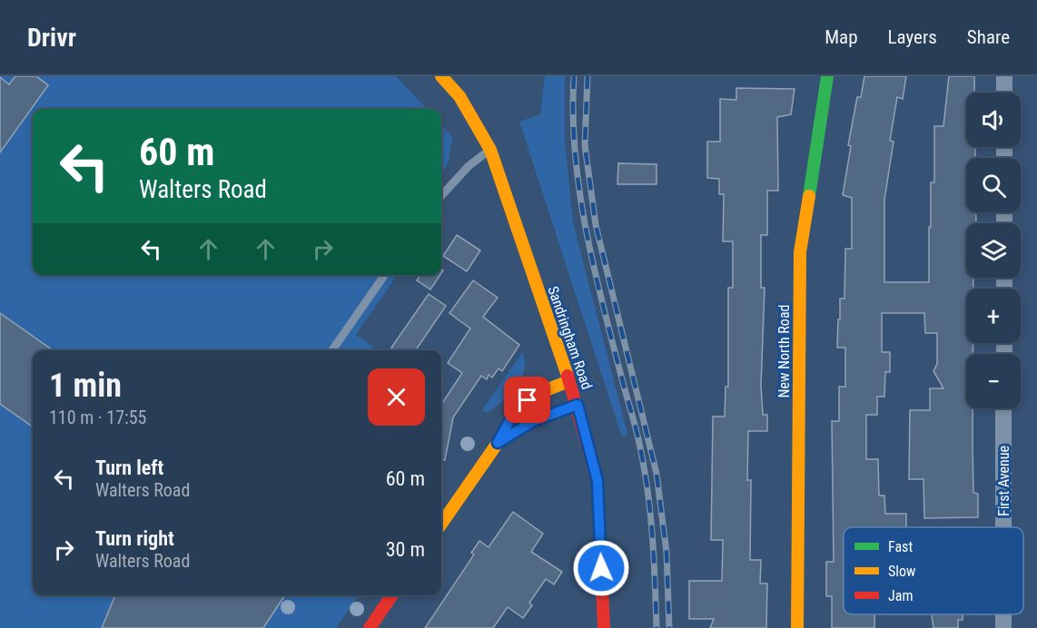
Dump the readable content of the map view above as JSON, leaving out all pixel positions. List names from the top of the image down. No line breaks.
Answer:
{"streets":{"main road":["Sandringham Road","New North Road"],"street":["First Avenue"]},"legend":["Fast","Slow","Jam"],"page":{"header":"Drivr","nav":["Map","Layers","Share"],"map_buttons":["+","−"],"turn":["60 m","Walters Road"],"heading":["1 min","110 m · 17:55"],"list":[{"name":"Turn left","note":"Walters Road","value":"60 m"},{"name":"Turn right","note":"Walters Road","value":"30 m"}]}}
